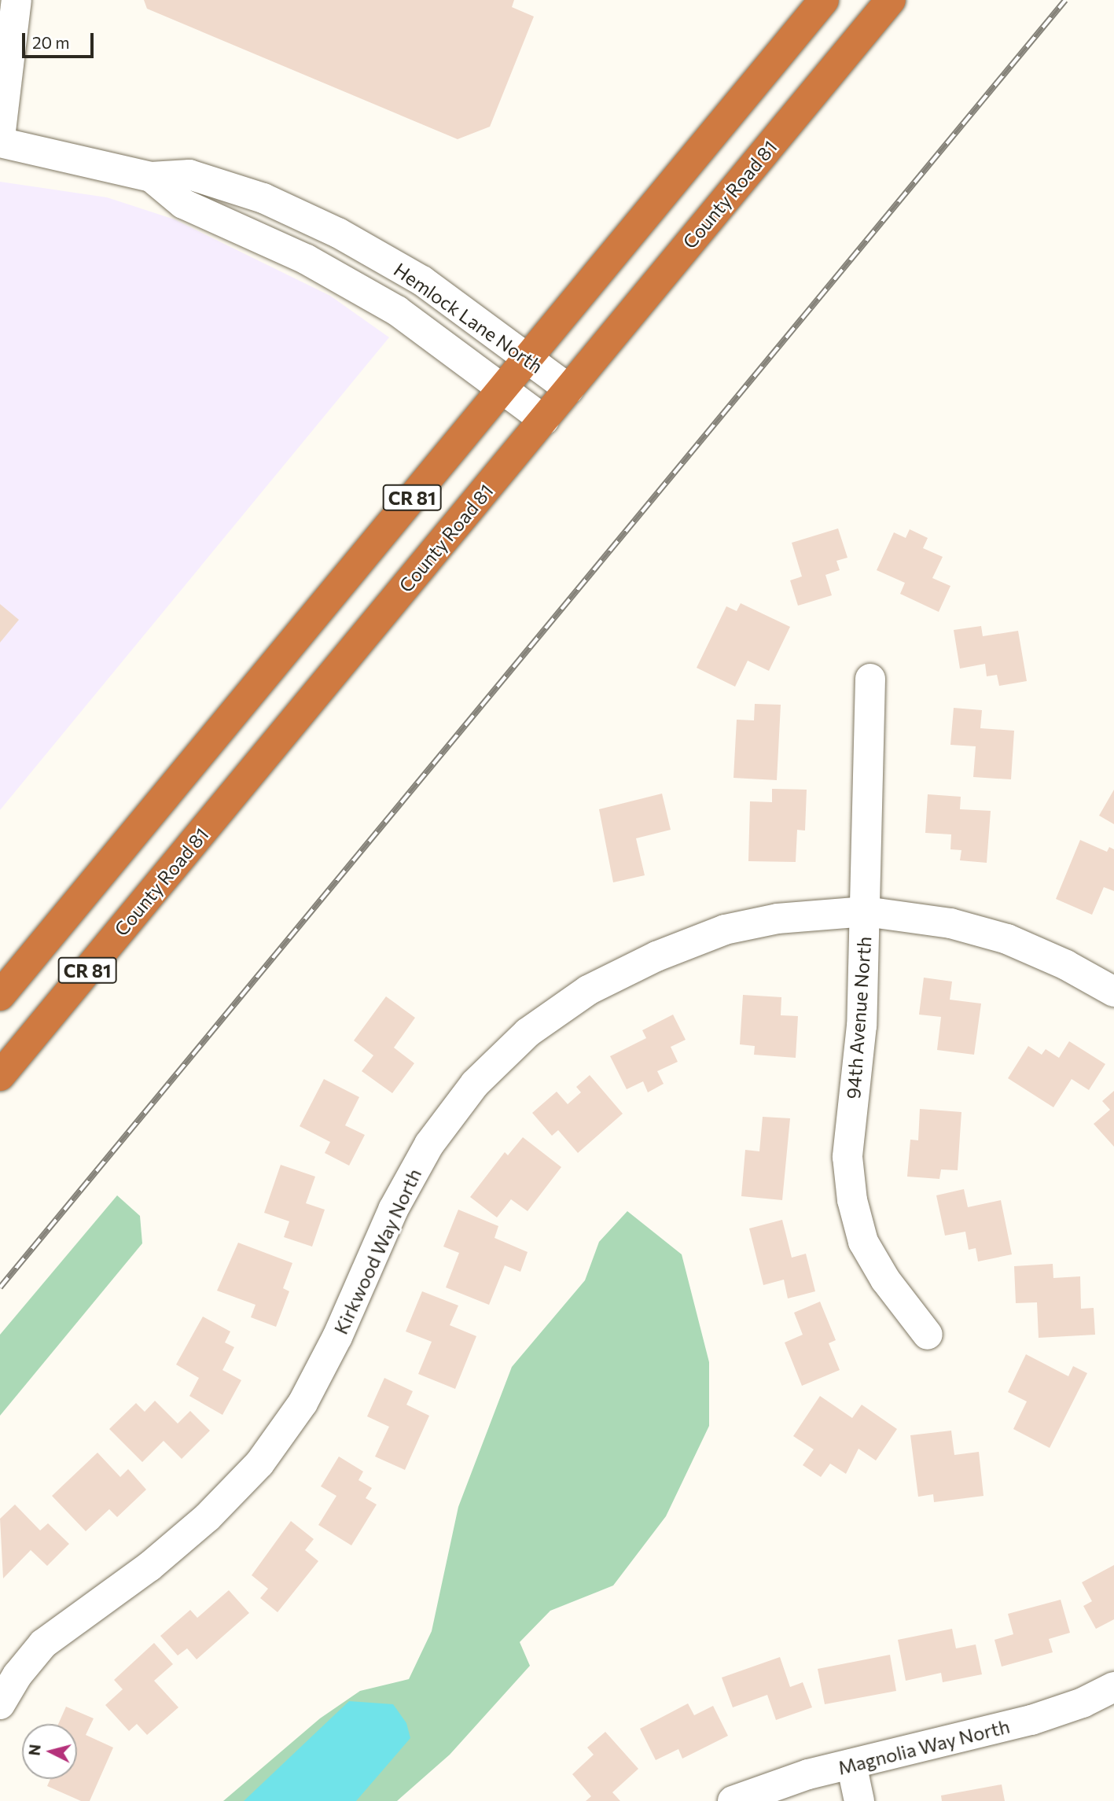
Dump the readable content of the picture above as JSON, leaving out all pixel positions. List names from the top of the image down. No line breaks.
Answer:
{"streets":{"highway":["County Road 81","CR 81"],"street":["Hemlock Lane North","94th Avenue North","Kirkwood Way North","Magnolia Way North"]},"crossings":[["County Road 81","Hemlock Lane North"],["Hemlock Lane North","CR 81"],["94th Avenue North","Kirkwood Way North"]],"scale_bar":"20 m","north":"left"}
